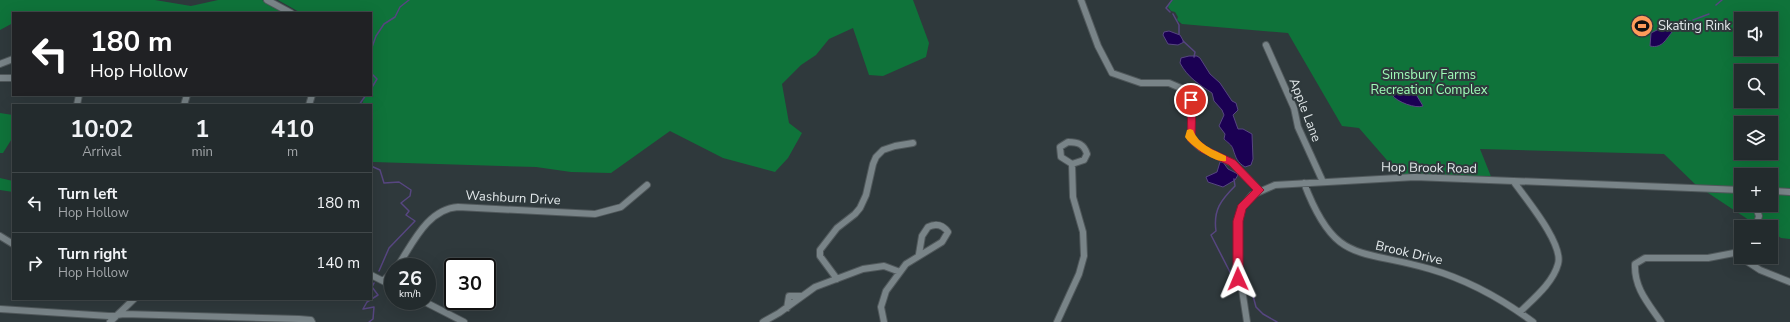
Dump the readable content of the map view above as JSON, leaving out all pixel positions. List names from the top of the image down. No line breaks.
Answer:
{"streets":{"street":["Apple Lane","Hop Brook Road","Washburn Drive","Brook Drive"]},"crossings":[["Apple Lane","Hop Brook Road"],["Hop Brook Road","Brook Drive"]],"parks":["Simsbury Farms Recreation Complex"],"places":{"sports":["Skating Rink"]},"page":{"map_buttons":["+","−"],"turn":["180 m","Hop Hollow"],"eta":["10:02","Arrival","1","min","410","m"],"list":[{"name":"Turn left","note":"Hop Hollow","value":"180 m"},{"name":"Turn right","note":"Hop Hollow","value":"140 m"}],"speed":"26 km/h","limit":"30"}}
